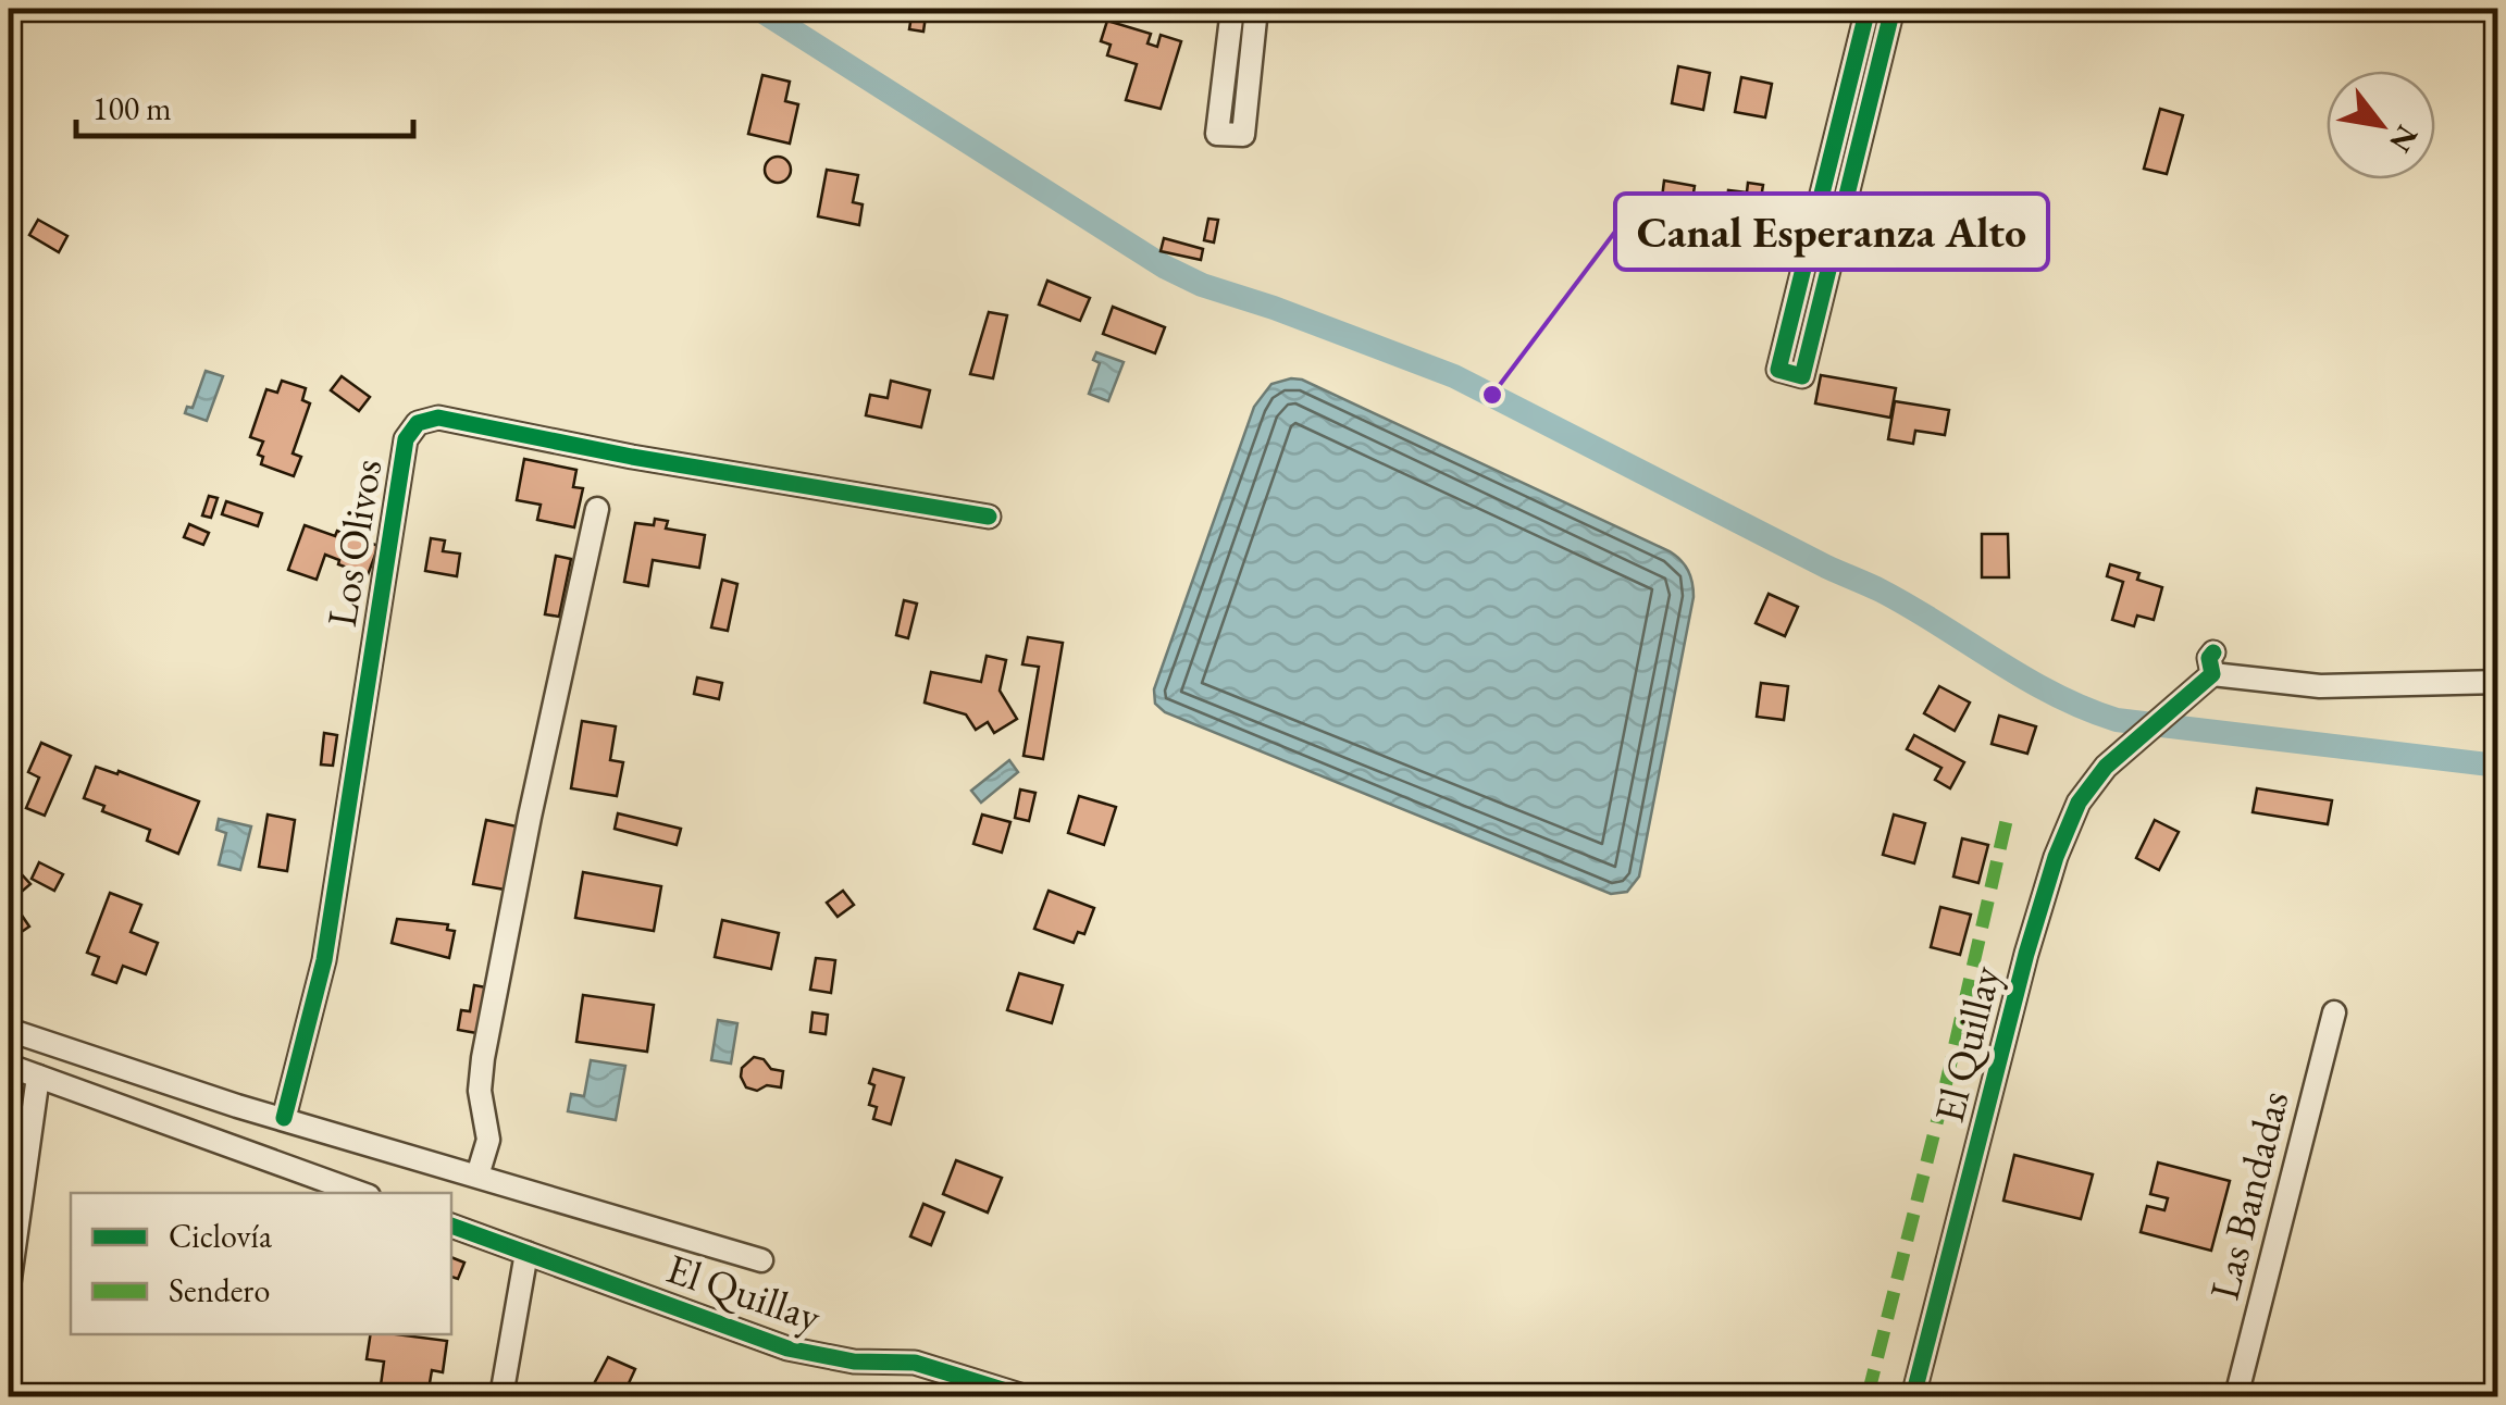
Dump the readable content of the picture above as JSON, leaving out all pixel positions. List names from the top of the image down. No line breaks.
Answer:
{"streets":{"street":["Los Olivos","El Quillay","Las Bandadas"]},"places":["Canal Esperanza Alto"],"legend":["Ciclovía","Sendero"],"scale_bar":"100 m","north":"bottom right"}
